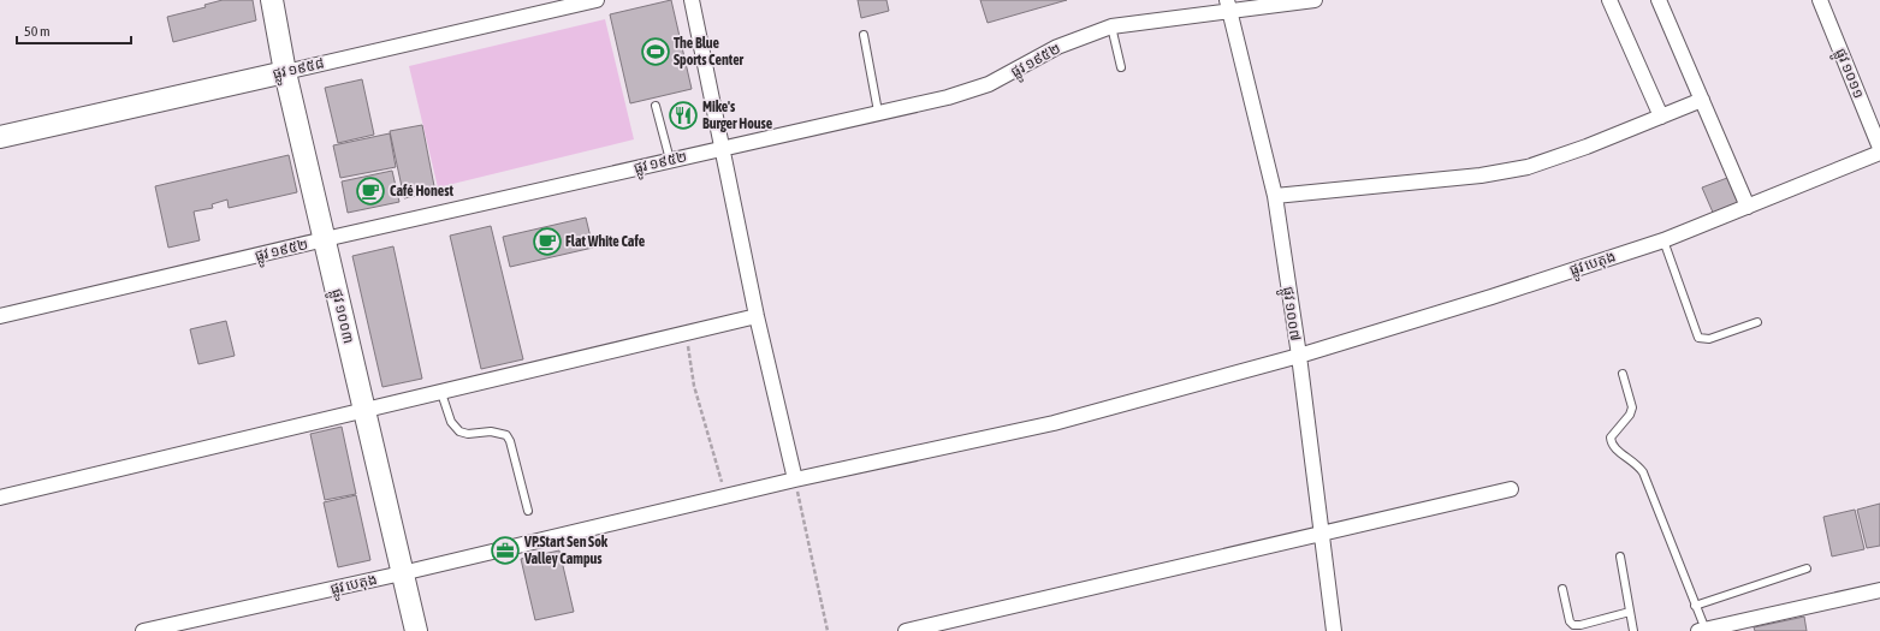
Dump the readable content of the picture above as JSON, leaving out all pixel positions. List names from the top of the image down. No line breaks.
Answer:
{"streets":{"street":["ផ្លូវ ១៩៥២","ផ្លូវ ១៩៥៨","ផ្លូវ ១០១១","ផ្លូវ បេតុង","ផ្លូវ ១០០៧","ផ្លូវ ១០០៣"]},"crossings":[["ផ្លូវ ១៩៥២","ផ្លូវ ១០០៧"],["ផ្លូវ ១៩៥២","ផ្លូវ ១០០៣"],["ផ្លូវ ១៩៥៨","ផ្លូវ ១០០៣"],["ផ្លូវ បេតុង","ផ្លូវ ១០០៧"],["ផ្លូវ បេតុង","ផ្លូវ ១០០៣"]],"places":{"sports":["The Blue Sports Center"],"restaurant":["Mike's Burger House"],"cafe":["Café Honest","Flat White Cafe"],"office":["VP.Start Sen Sok Valley Campus"]},"scale_bar":"50 m"}
